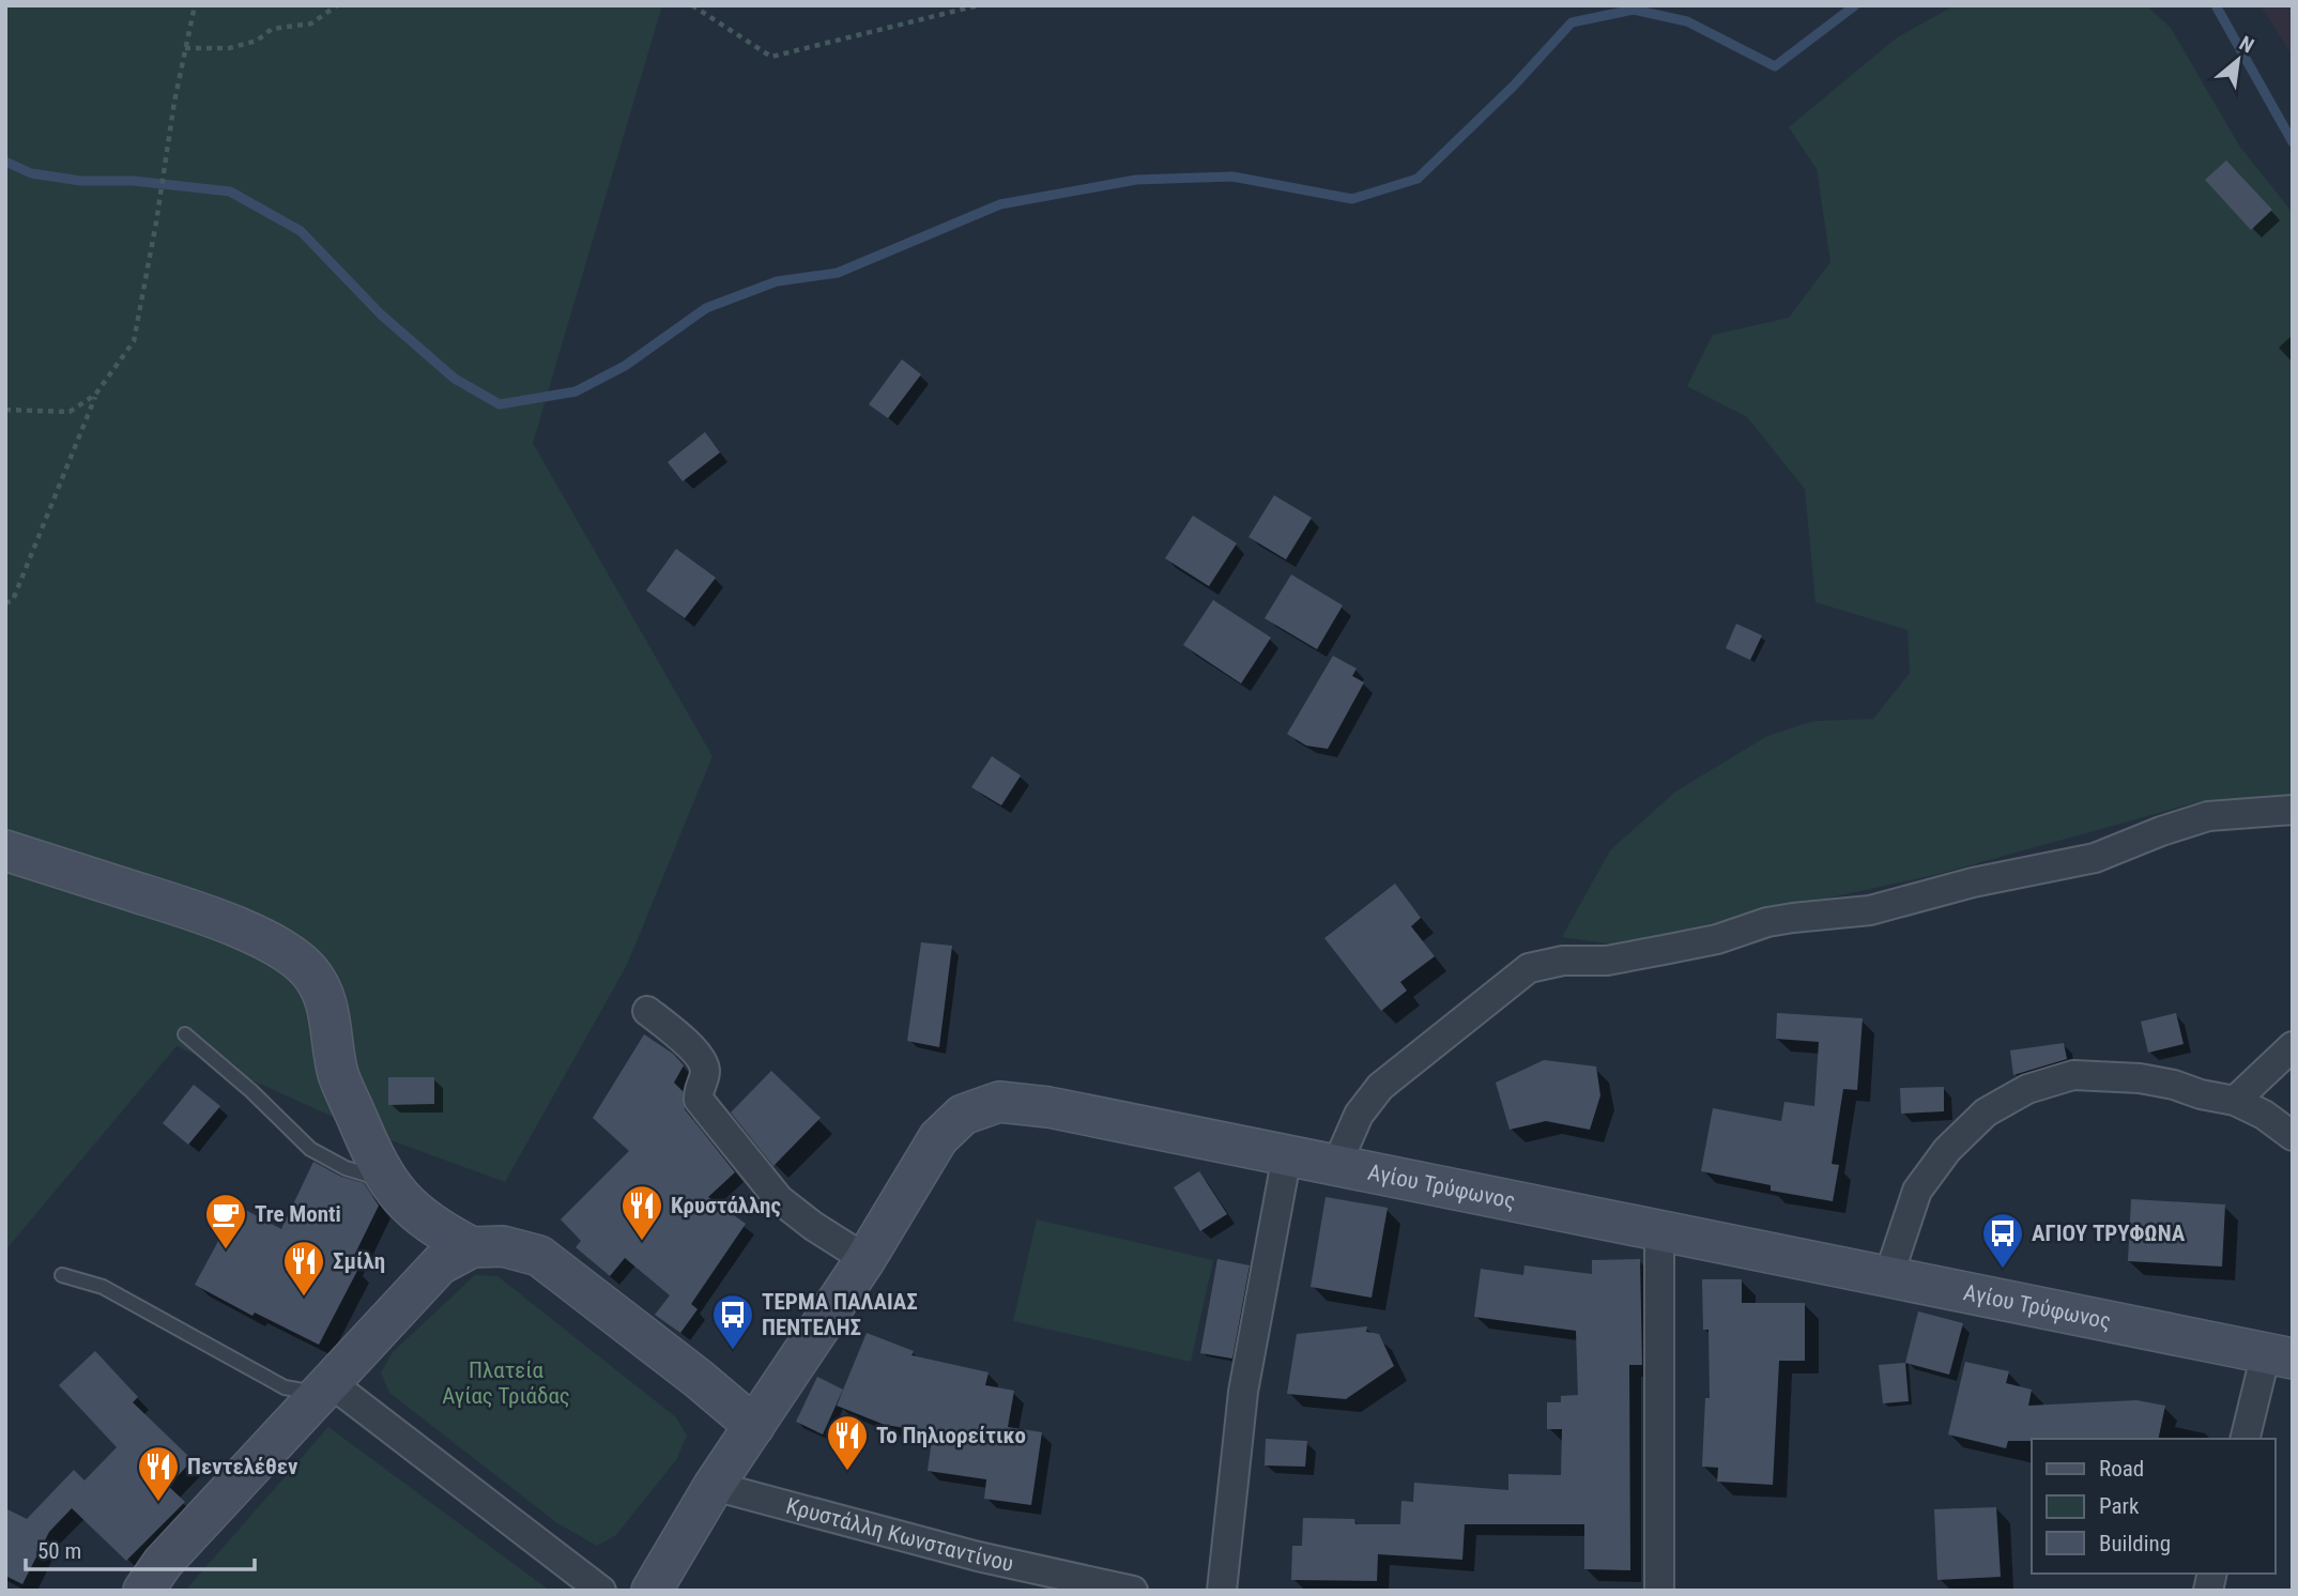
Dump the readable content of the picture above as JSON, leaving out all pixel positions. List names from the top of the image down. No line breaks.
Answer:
{"streets":{"main road":["Αγίου Τρύφωνος"],"street":["Κρυστάλλη Κωνσταντίνου"]},"parks":["Πλατεία Αγίας Τριάδας"],"places":{"restaurant":["Κρυστάλλης","Σμίλη","Το Πηλιορείτικο","Πεντελέθεν"],"cafe":["Tre Monti"],"bus stop":["ΑΓΙΟΥ ΤΡΥΦΩΝΑ","ΤΕΡΜΑ ΠΑΛΑΙΑΣ ΠΕΝΤΕΛΗΣ"]},"legend":["Road","Park","Building"],"scale_bar":"50 m","north":"top right"}
